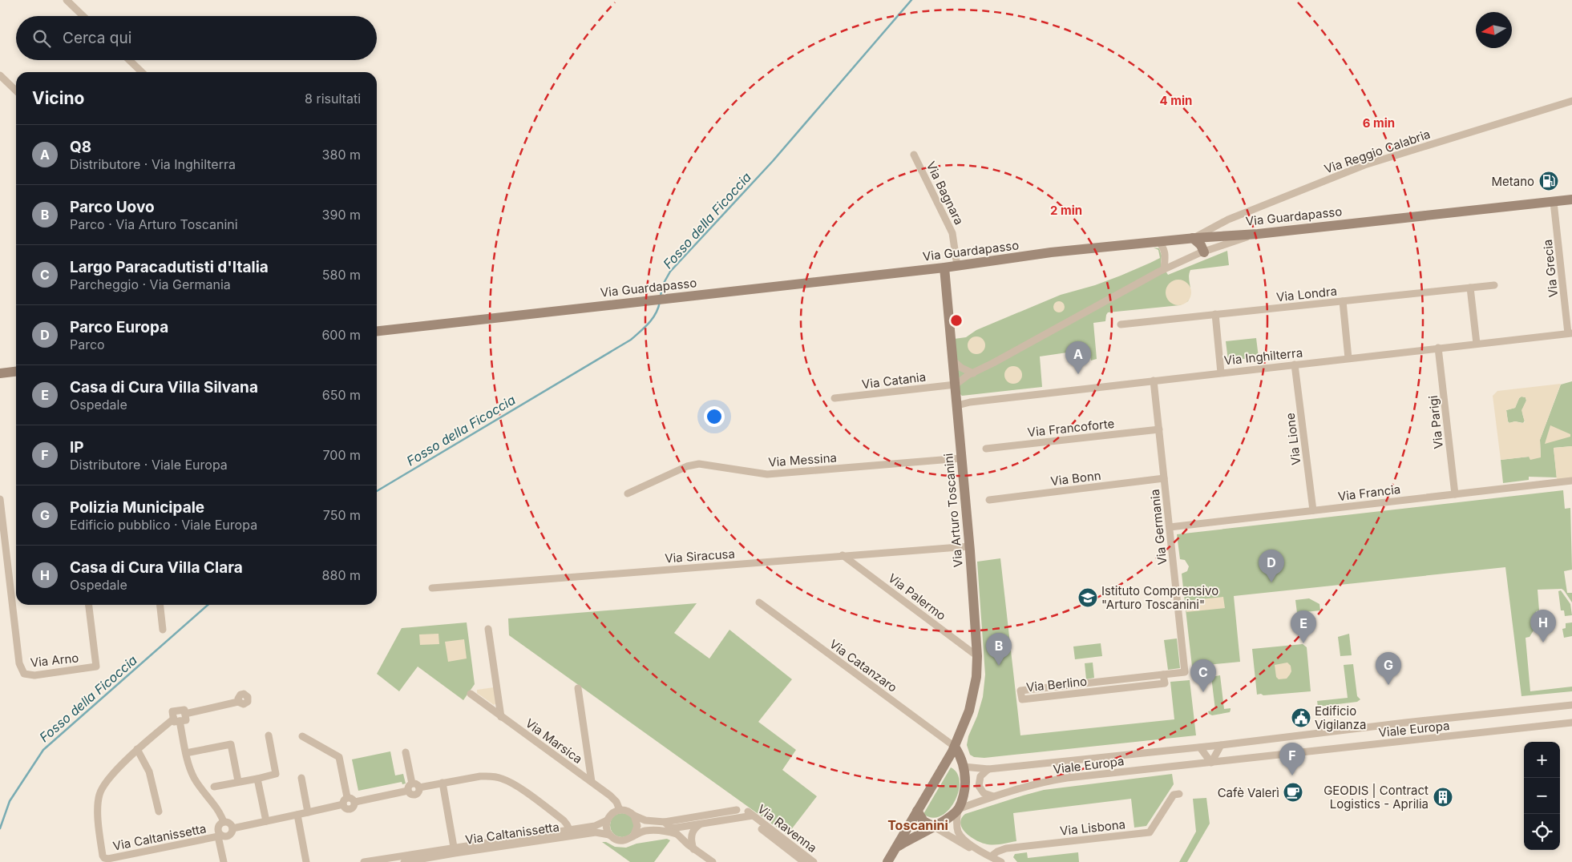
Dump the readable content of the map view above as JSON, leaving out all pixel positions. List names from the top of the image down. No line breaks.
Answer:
{"streets":{"street":["Via Reggio Calabria","Via Bagnara","Via Guardapasso","Via Grecia","Via Londra","Via Inghilterra","Via Catania","Via Parigi","Via Francoforte","Via Lione","Via Messina","Via Bonn","Via Francia","Via Arturo Toscanini","Via Germania","Via Siracusa","Via Palermo","Via Arno","Via Catanzaro","Via Berlino","Viale Europa","Via Marsica","Via Lisbona","Via Ravenna","Via Caltanissetta"]},"crossings":[["Via Reggio Calabria","Via Guardapasso"],["Via Bagnara","Via Guardapasso"],["Via Guardapasso","Via Grecia"],["Via Guardapasso","Via Arturo Toscanini"],["Via Grecia","Via Inghilterra"],["Via Inghilterra","Via Parigi"],["Via Inghilterra","Via Lione"],["Via Inghilterra","Via Arturo Toscanini"],["Via Inghilterra","Via Germania"],["Via Catania","Via Arturo Toscanini"],["Via Parigi","Via Francia"],["Via Francoforte","Via Germania"],["Via Lione","Via Francia"],["Via Messina","Via Arturo Toscanini"],["Via Bonn","Via Germania"],["Via Francia","Via Germania"],["Via Arturo Toscanini","Via Siracusa"],["Via Arturo Toscanini","Via Palermo"],["Via Arturo Toscanini","Via Catanzaro"],["Via Arturo Toscanini","Viale Europa"],["Via Germania","Via Berlino"],["Via Siracusa","Via Palermo"],["Via Marsica","Via Caltanissetta"]],"districts":["Toscanini"],"water":["Fosso della Ficoccia"],"places":{"fuel station":["Metano"],"school or university":["Istituto Comprensivo \"Arturo Toscanini\""],"public building":["Edificio Vigilanza"],"cafe":["Cafè Valerì"],"building":["GEODIS | Contract Logistics - Aprilia"]},"north":"left","page":{"search":"Cerca qui","heading":["Vicino","8 risultati"],"list":[{"mark":"A","name":"Q8","note":"Distributore · Via Inghilterra","value":"380 m"},{"mark":"B","name":"Parco Uovo","note":"Parco · Via Arturo Toscanini","value":"390 m"},{"mark":"C","name":"Largo Paracadutisti d'Italia","note":"Parcheggio · Via Germania","value":"580 m"},{"mark":"D","name":"Parco Europa","note":"Parco","value":"600 m"},{"mark":"E","name":"Casa di Cura Villa Silvana","note":"Ospedale","value":"650 m"},{"mark":"F","name":"IP","note":"Distributore · Viale Europa","value":"700 m"},{"mark":"G","name":"Polizia Municipale","note":"Edificio pubblico · Viale Europa","value":"750 m"},{"mark":"H","name":"Casa di Cura Villa Clara","note":"Ospedale","value":"880 m"}],"pins":["A","D","H","E","B","G","C","F"],"map_buttons":["+","−"]},"rings":["4 min","6 min","2 min"]}
